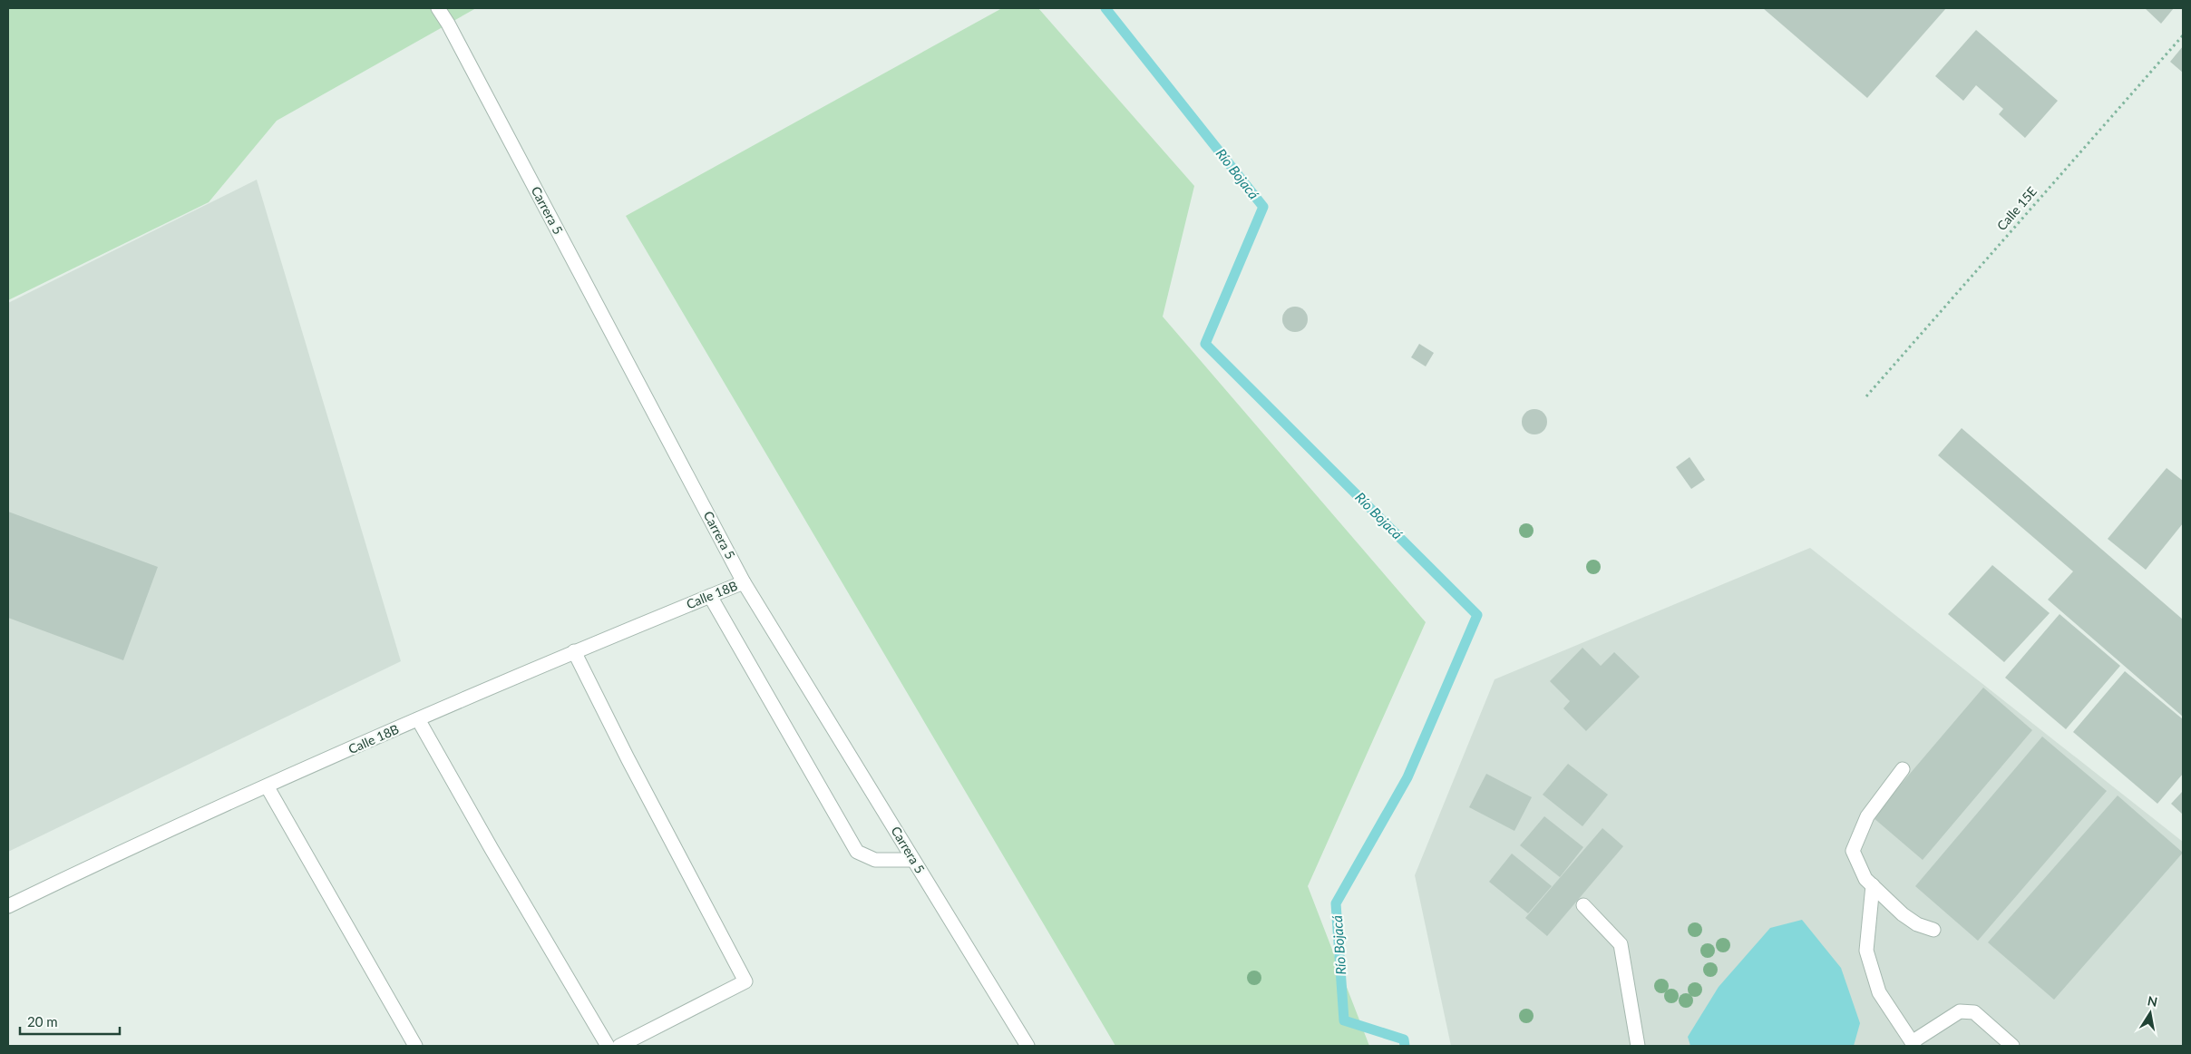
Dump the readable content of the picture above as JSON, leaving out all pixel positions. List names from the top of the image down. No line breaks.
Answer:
{"streets":{"street":["Carrera 5","Calle 18B"],"path":["Calle 15E"]},"crossings":[["Carrera 5","Calle 18B"]],"water":["Río Bojacá"],"scale_bar":"20 m","north":"top"}
